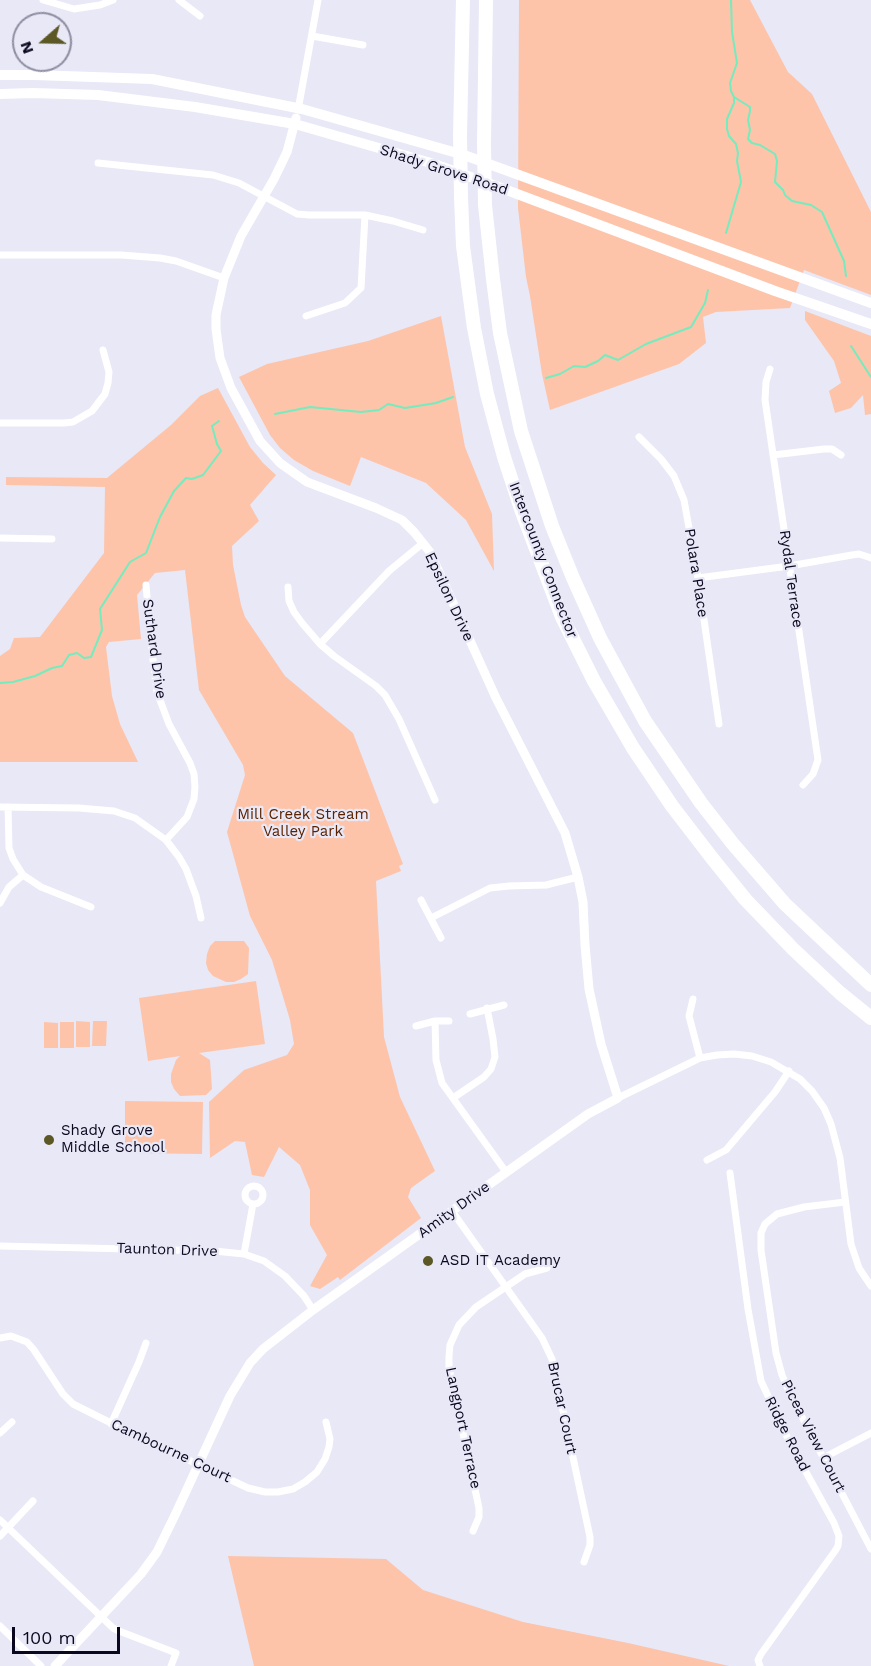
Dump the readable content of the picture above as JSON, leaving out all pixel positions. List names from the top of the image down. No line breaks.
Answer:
{"streets":{"highway":["Intercounty Connector"],"main road":["Shady Grove Road"],"street":["Polara Place","Rydal Terrace","Epsilon Drive","Suthard Drive","Amity Drive","Taunton Drive","Brucar Court","Langport Terrace","Ridge Road","Picea View Court","Cambourne Court"]},"crossings":[["Shady Grove Road","Epsilon Drive"],["Epsilon Drive","Amity Drive"],["Amity Drive","Taunton Drive"],["Amity Drive","Brucar Court"],["Amity Drive","Picea View Court"],["Amity Drive","Cambourne Court"],["Brucar Court","Langport Terrace"]],"parks":["Mill Creek Stream Valley Park"],"places":["Shady Grove Middle School","ASD IT Academy"],"scale_bar":"100 m","north":"left"}
